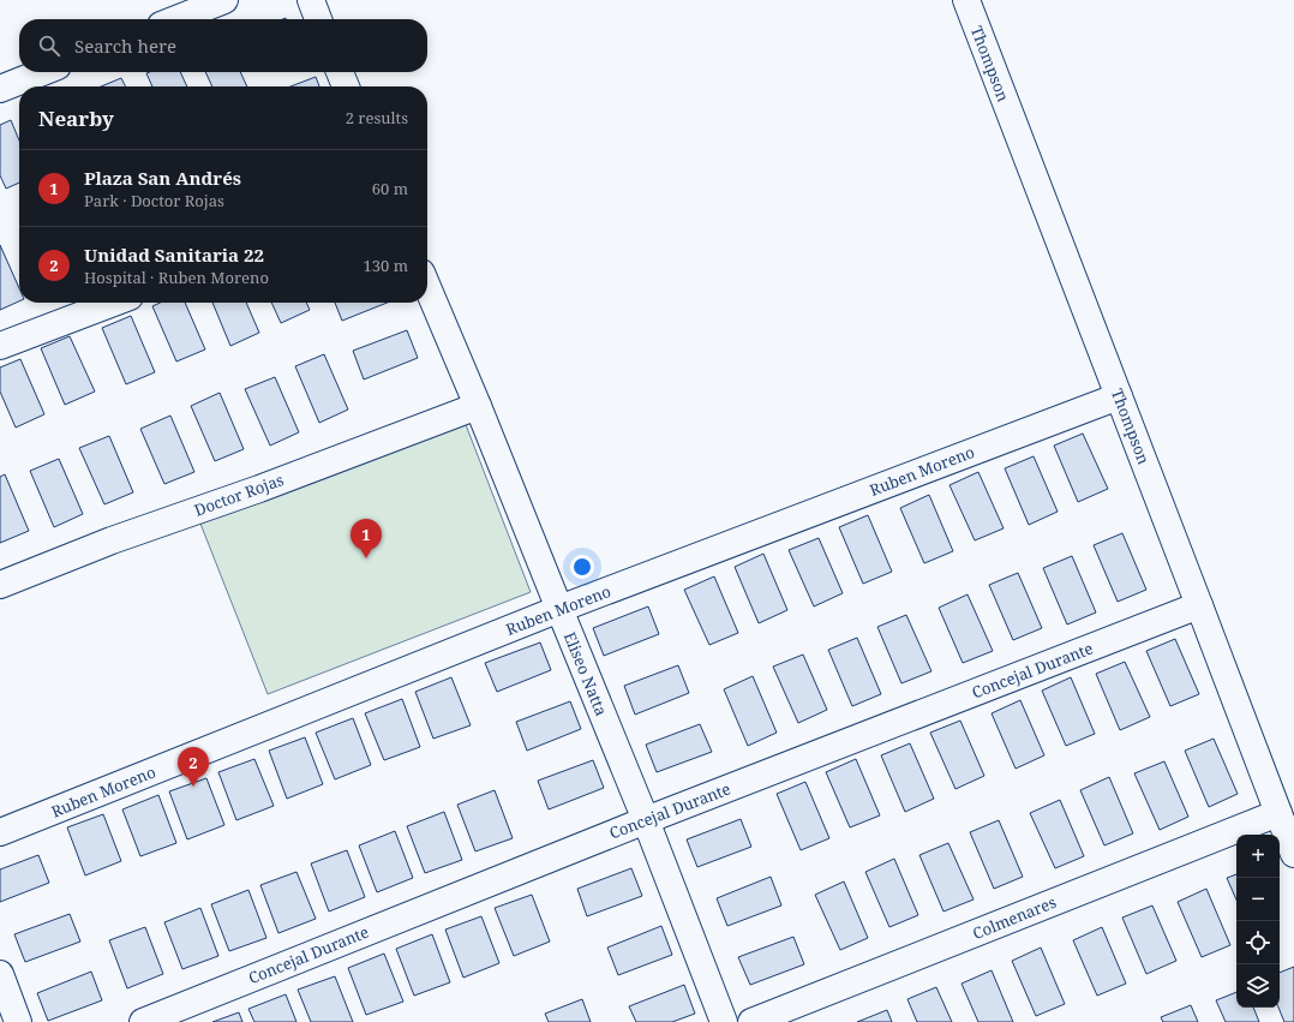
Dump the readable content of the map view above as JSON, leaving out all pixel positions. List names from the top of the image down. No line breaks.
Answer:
{"streets":{"street":["Thompson","Ruben Moreno","Doctor Rojas","Concejal Durante","Eliseo Natta","Colmenares"]},"crossings":[["Thompson","Ruben Moreno"],["Thompson","Concejal Durante"],["Thompson","Colmenares"],["Ruben Moreno","Eliseo Natta"],["Doctor Rojas","Eliseo Natta"],["Concejal Durante","Eliseo Natta"]],"page":{"search":"Search here","heading":["Nearby","2 results"],"list":[{"mark":"1","name":"Plaza San Andrés","note":"Park · Doctor Rojas","value":"60 m"},{"mark":"2","name":"Unidad Sanitaria 22","note":"Hospital · Ruben Moreno","value":"130 m"}],"pins":["1","2"],"map_buttons":["+","−"]}}
